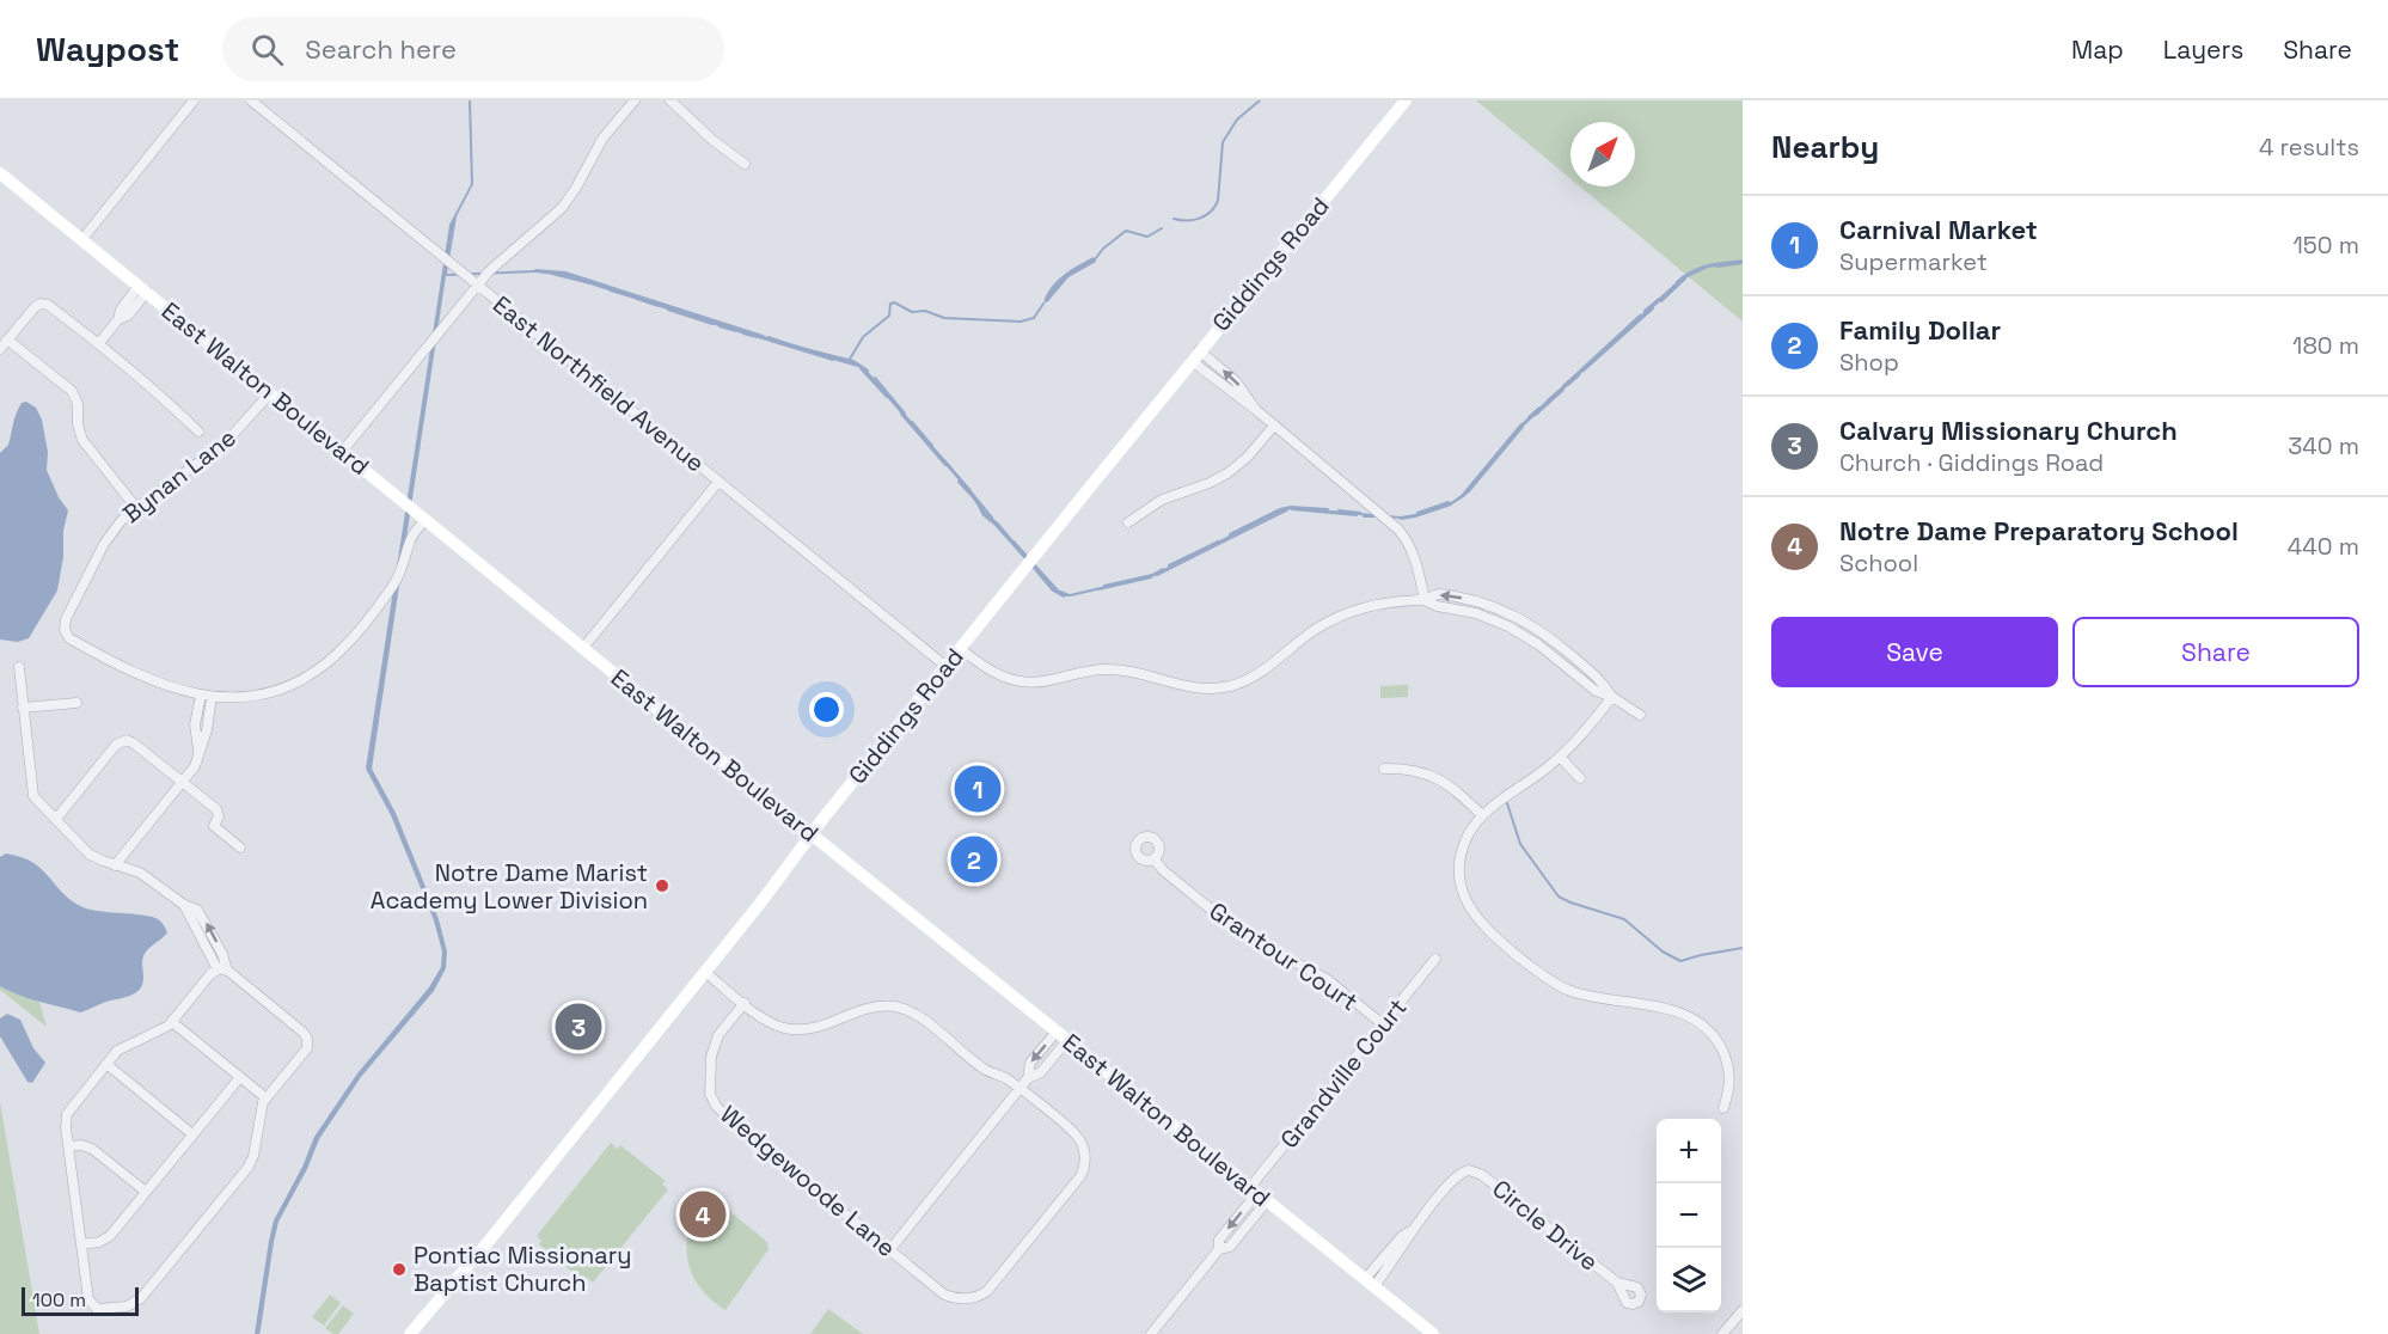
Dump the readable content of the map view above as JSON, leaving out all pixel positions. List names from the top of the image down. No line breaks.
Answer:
{"streets":{"main road":["Giddings Road","East Walton Boulevard"],"street":["East Northfield Avenue","Bynan Lane","Grantour Court","Grandville Court","Wedgewoode Lane","Circle Drive"]},"crossings":[["Giddings Road","East Northfield Avenue"],["Giddings Road","East Walton Boulevard"],["East Walton Boulevard","Bynan Lane"],["East Walton Boulevard","Grandville Court"],["East Walton Boulevard","Circle Drive"],["Grantour Court","Grandville Court"]],"places":["Notre Dame Marist Academy Lower Division","Pontiac Missionary Baptist Church"],"scale_bar":"100 m","north":"top right","page":{"header":"Waypost","search":"Search here","nav":["Map","Layers","Share"],"heading":["Nearby","4 results"],"list":[{"mark":"1","name":"Carnival Market","note":"Supermarket","value":"150 m"},{"mark":"2","name":"Family Dollar","note":"Shop","value":"180 m"},{"mark":"3","name":"Calvary Missionary Church","note":"Church · Giddings Road","value":"340 m"},{"mark":"4","name":"Notre Dame Preparatory School","note":"School","value":"440 m"}],"buttons":["Save","Share"],"pins":["1","2","3","4"],"map_buttons":["+","−"],"scale":"100 m"}}
